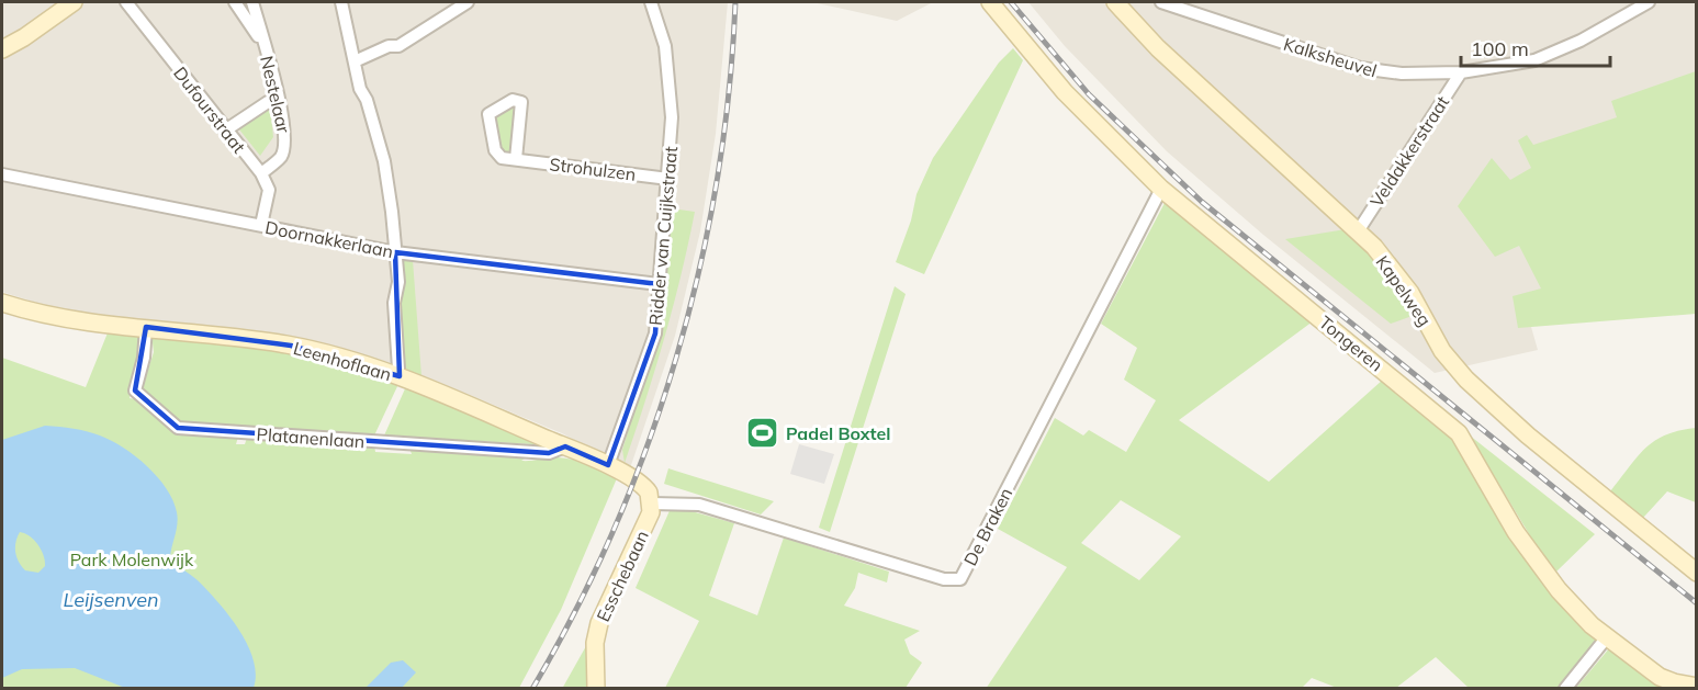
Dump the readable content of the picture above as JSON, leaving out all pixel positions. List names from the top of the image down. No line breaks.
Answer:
{"streets":{"street":["Kalksheuvel","Nestelaar","Dufourstraat","Veldakkerstraat","Strohulzen","Ridder van Cuijkstraat","Doornakkerlaan","Kapelweg","Tongeren","Leenhoflaan","Platanenlaan","De Braken","Esschebaan"]},"crossings":[["Kalksheuvel","Veldakkerstraat"],["Nestelaar","Dufourstraat"],["Veldakkerstraat","Kapelweg"],["Strohulzen","Ridder van Cuijkstraat"],["Ridder van Cuijkstraat","Doornakkerlaan"],["Ridder van Cuijkstraat","Leenhoflaan"],["Tongeren","De Braken"],["Leenhoflaan","Platanenlaan"],["Leenhoflaan","De Braken"],["Leenhoflaan","Esschebaan"],["De Braken","Esschebaan"]],"water":["Leijsenven"],"parks":["Park Molenwijk"],"places":{"sports":["Padel Boxtel"]},"scale_bar":"100 m"}
